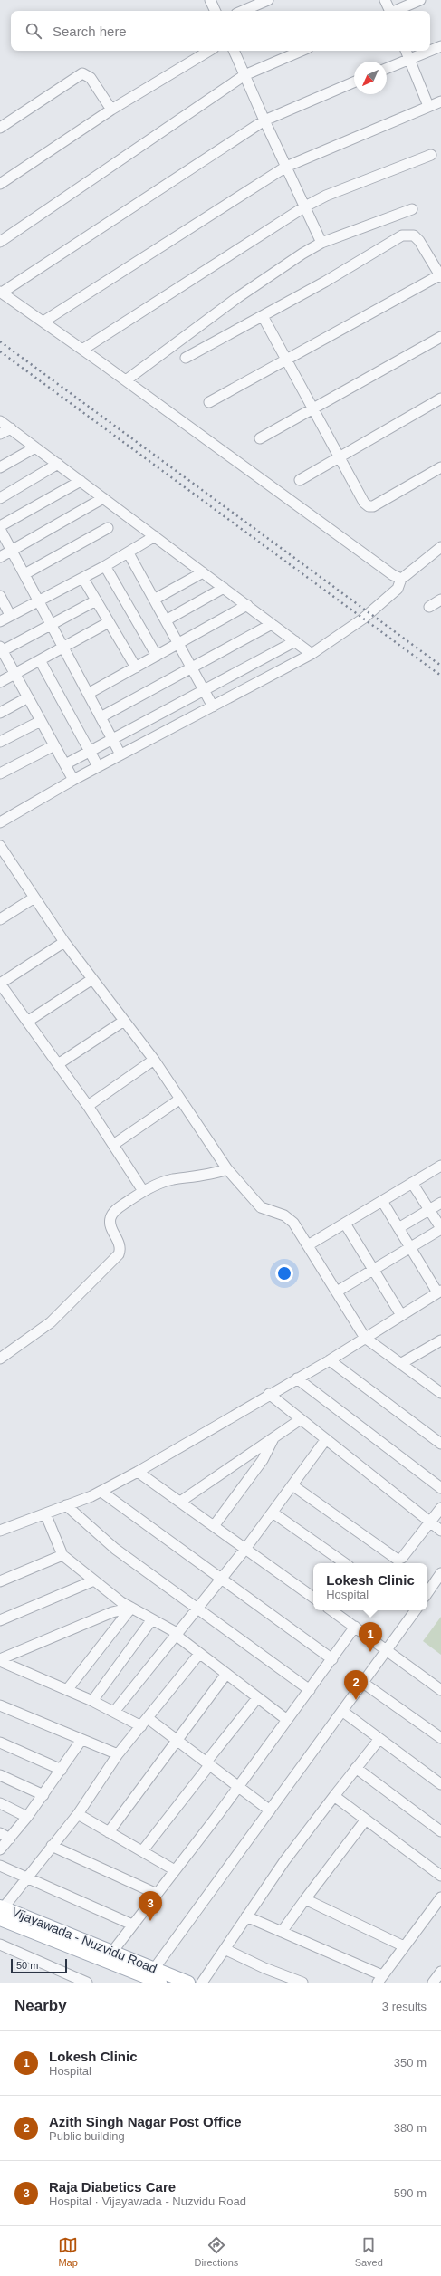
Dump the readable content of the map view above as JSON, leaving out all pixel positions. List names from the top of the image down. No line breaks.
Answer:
{"streets":{"main road":["Vijayawada - Nuzvidu Road"]},"scale_bar":"50 m","north":"bottom left","page":{"search":"Search here","popup":["Lokesh Clinic","Hospital"],"pins":["1","2","3"],"scale":"50 m","heading":["Nearby","3 results"],"list":[{"mark":"1","name":"Lokesh Clinic","note":"Hospital","value":"350 m"},{"mark":"2","name":"Azith Singh Nagar Post Office","note":"Public building","value":"380 m"},{"mark":"3","name":"Raja Diabetics Care","note":"Hospital · Vijayawada - Nuzvidu Road","value":"590 m"}],"nav":["Map","Directions","Saved"]}}
